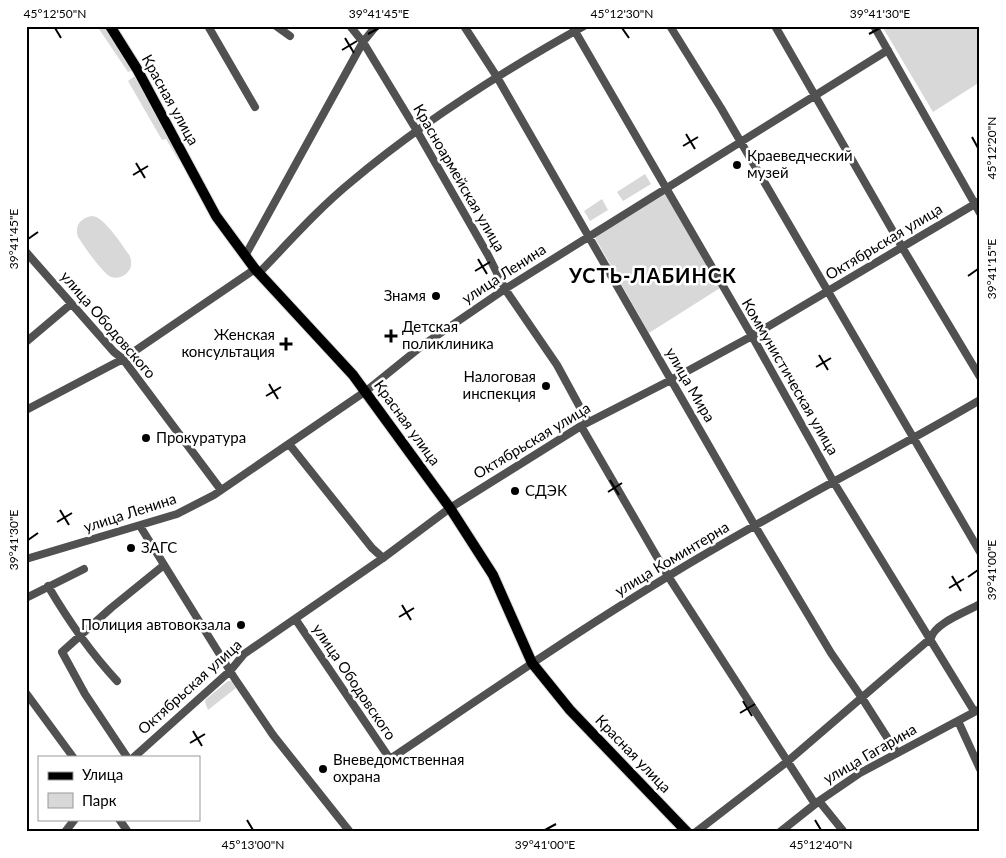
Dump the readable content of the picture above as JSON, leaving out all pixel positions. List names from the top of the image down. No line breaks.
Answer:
{"streets":{"main road":["Красная улица"],"street":["Красноармейская улица","Октябрьская улица","улица Ленина","улица Ободовского","Коммунистическая улица","улица Мира","улица Коминтерна","улица Гагарина"]},"crossings":[["Красная улица","Октябрьская улица"],["Красная улица","улица Ленина"],["Красная улица","улица Коминтерна"],["Красноармейская улица","Октябрьская улица"],["Красноармейская улица","улица Ленина"],["Красноармейская улица","улица Коминтерна"],["Красноармейская улица","улица Гагарина"],["Октябрьская улица","улица Ободовского"],["Октябрьская улица","Коммунистическая улица"],["Октябрьская улица","улица Мира"],["улица Ленина","улица Ободовского"],["улица Ленина","Коммунистическая улица"],["улица Ленина","улица Мира"],["улица Ободовского","улица Коминтерна"],["Коммунистическая улица","улица Коминтерна"],["Коммунистическая улица","улица Гагарина"],["улица Мира","улица Коминтерна"],["улица Мира","улица Гагарина"]],"districts":["УСТЬ-ЛАБИНСК"],"places":{"other":["Краеведческий музей","Знамя","Налоговая инспекция","Прокуратура","СДЭК","ЗАГС","Полиция автовокзала","Вневедомственная охрана"],"health":["Детская поликлиника","Женская консультация"]},"legend":["Улица","Парк"],"coordinates":["45°12'50\"N","39°41'45\"E","45°12'30\"N","39°41'30\"E","45°12'20\"N","39°41'15\"E","39°41'00\"E","45°13'00\"N","45°12'40\"N"]}
